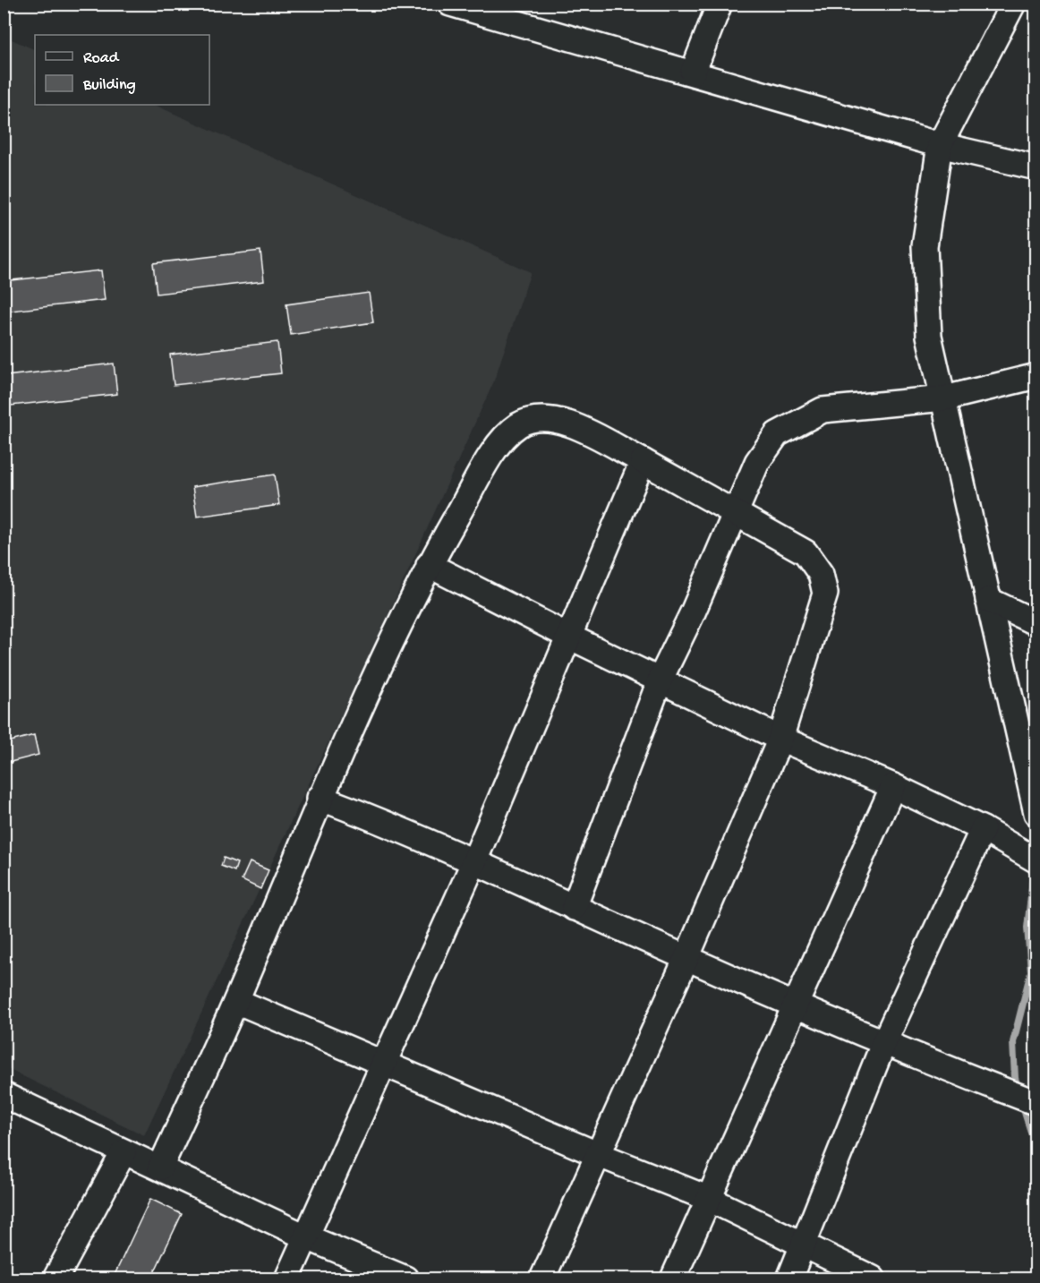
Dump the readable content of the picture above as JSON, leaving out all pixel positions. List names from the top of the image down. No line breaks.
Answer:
{"legend":["Road","Building"]}
